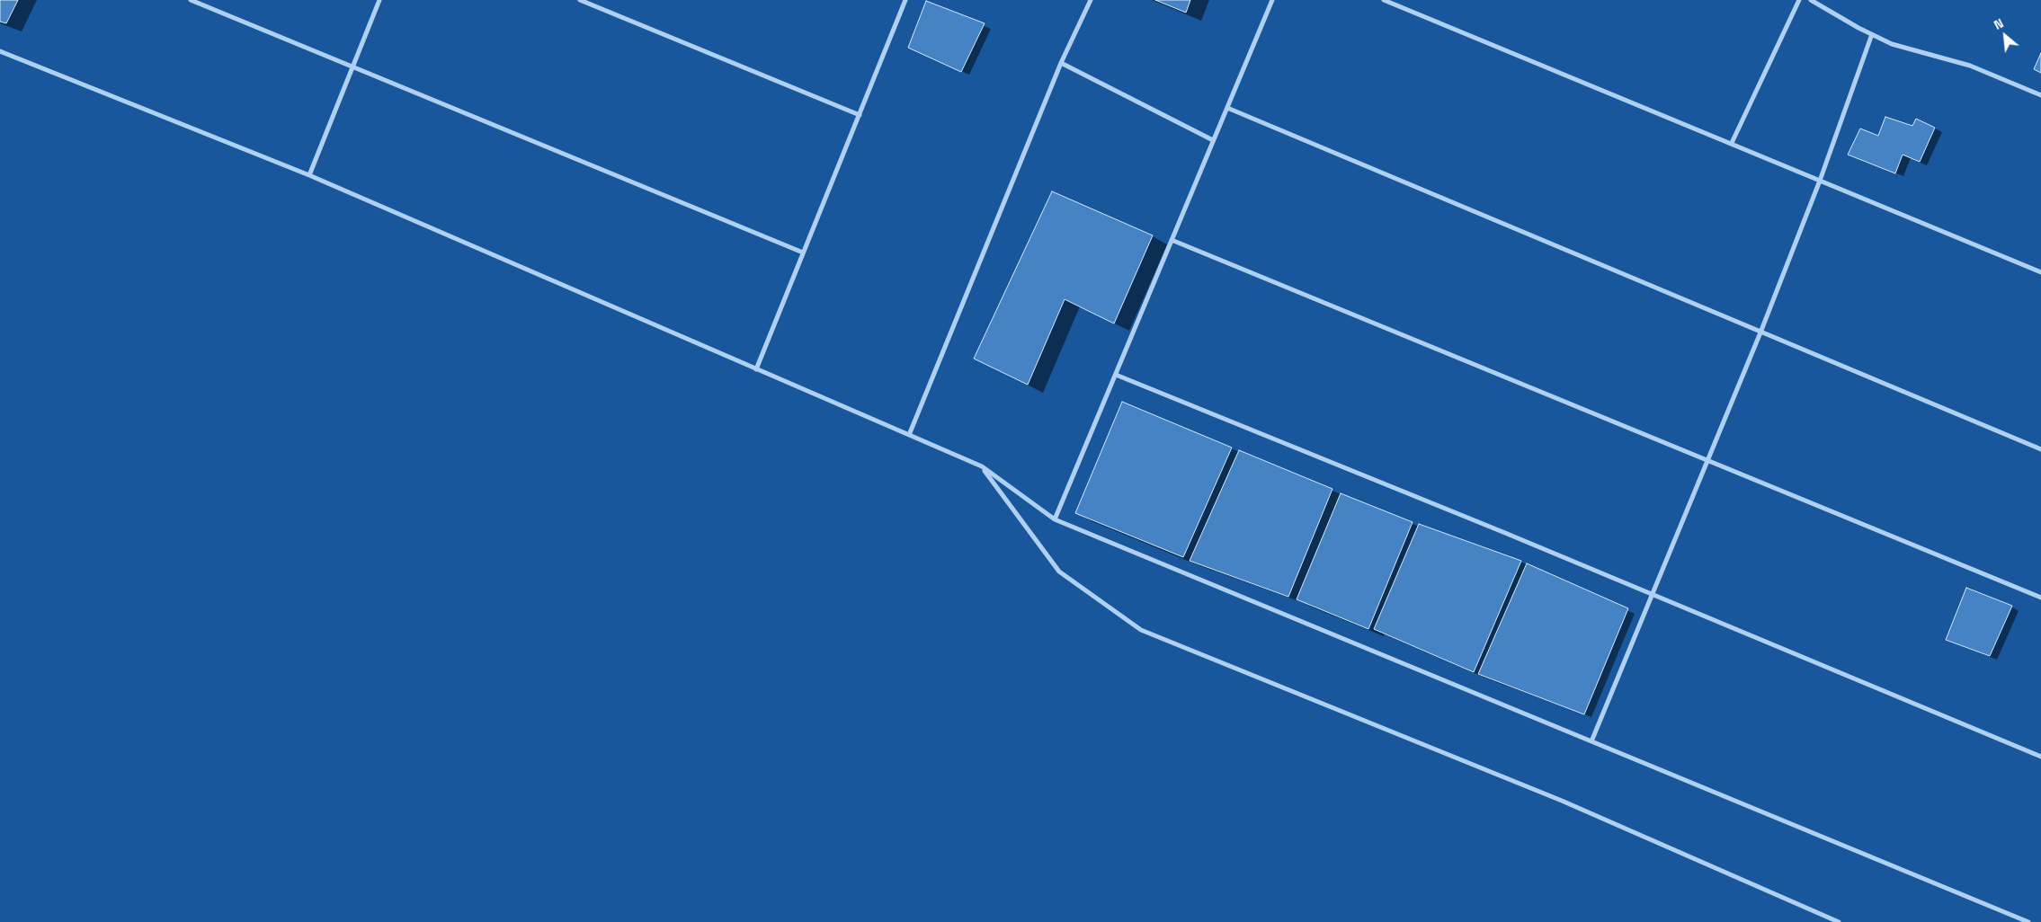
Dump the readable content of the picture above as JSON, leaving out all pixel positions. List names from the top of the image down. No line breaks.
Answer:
{"north":"top left"}
